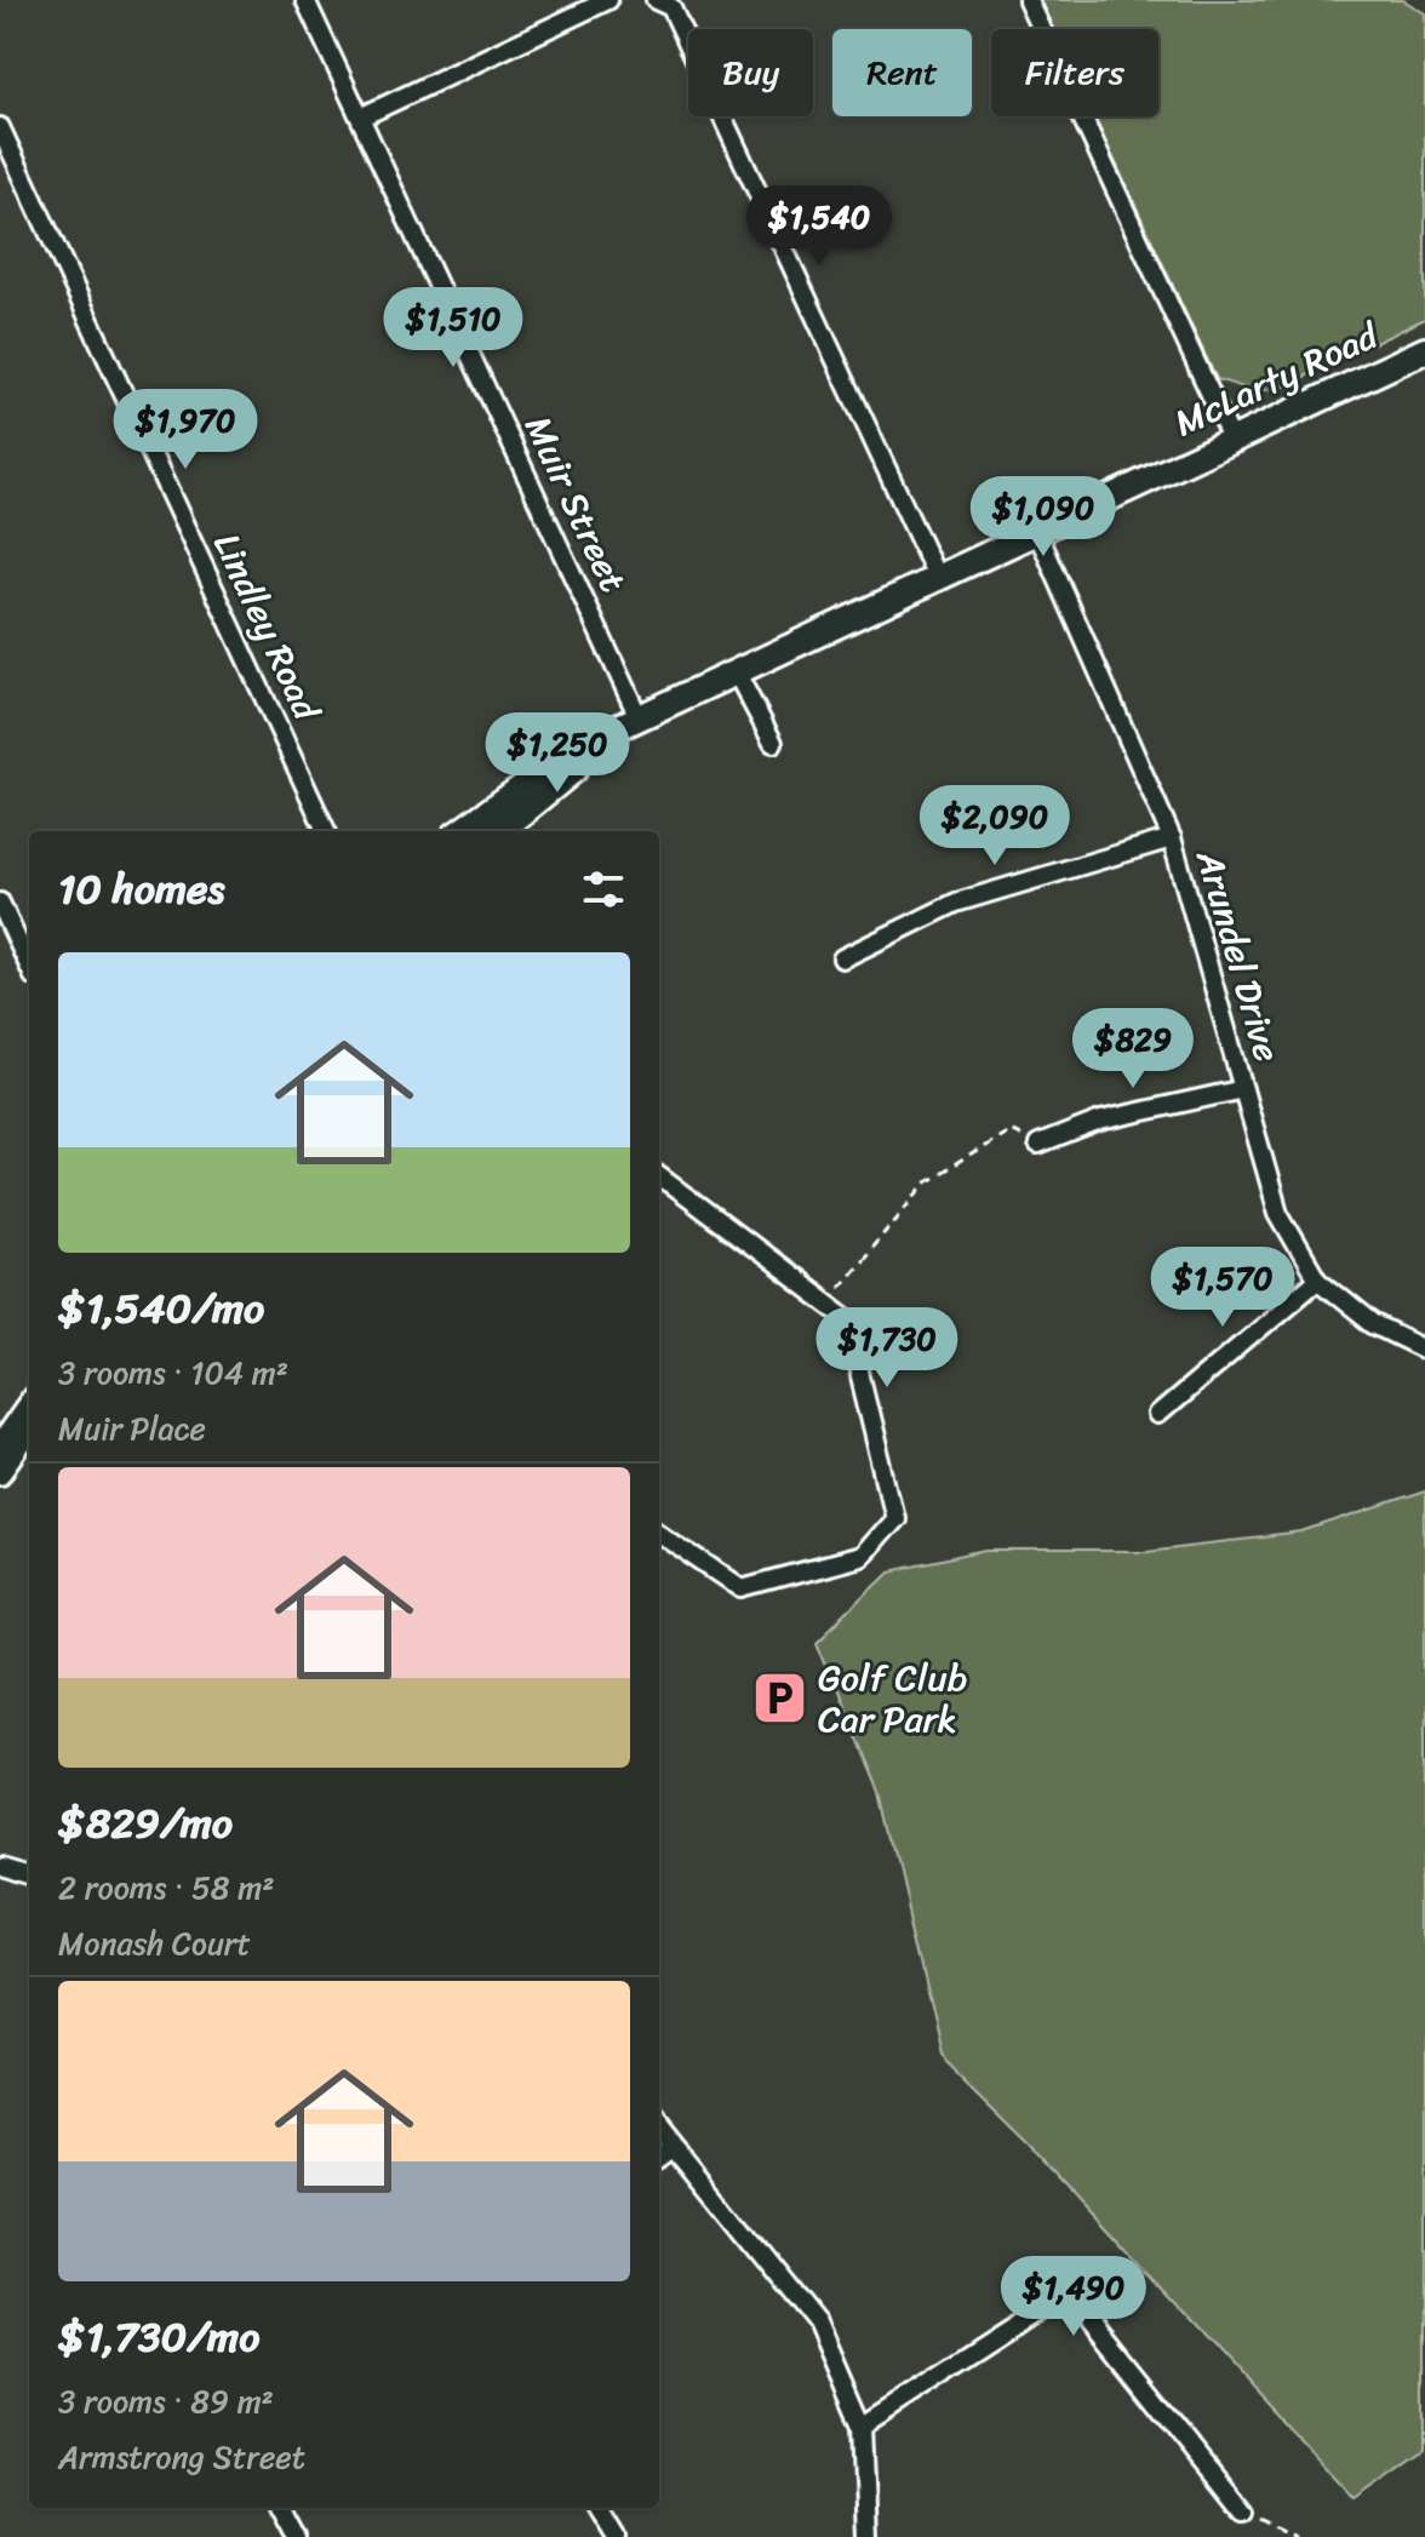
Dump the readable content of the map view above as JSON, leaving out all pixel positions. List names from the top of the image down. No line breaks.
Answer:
{"streets":{"street":["McLarty Road","Muir Street","Lindley Road","Arundel Drive"]},"crossings":[["McLarty Road","Muir Street"],["McLarty Road","Arundel Drive"]],"places":{"parking":["Golf Club Car Park"]},"page":{"chip":["Buy","Rent","Filters"],"price":["$1,540","$1,510","$1,970","$1,090","$1,250","$2,090","$829","$1,570","$1,730","$1,490"],"heading":"10 homes","list":[{"name":"$1,540/mo","note":"3 rooms · 104 m² · Muir Place"},{"name":"$829/mo","note":"2 rooms · 58 m² · Monash Court"},{"name":"$1,730/mo","note":"3 rooms · 89 m² · Armstrong Street"}]}}
